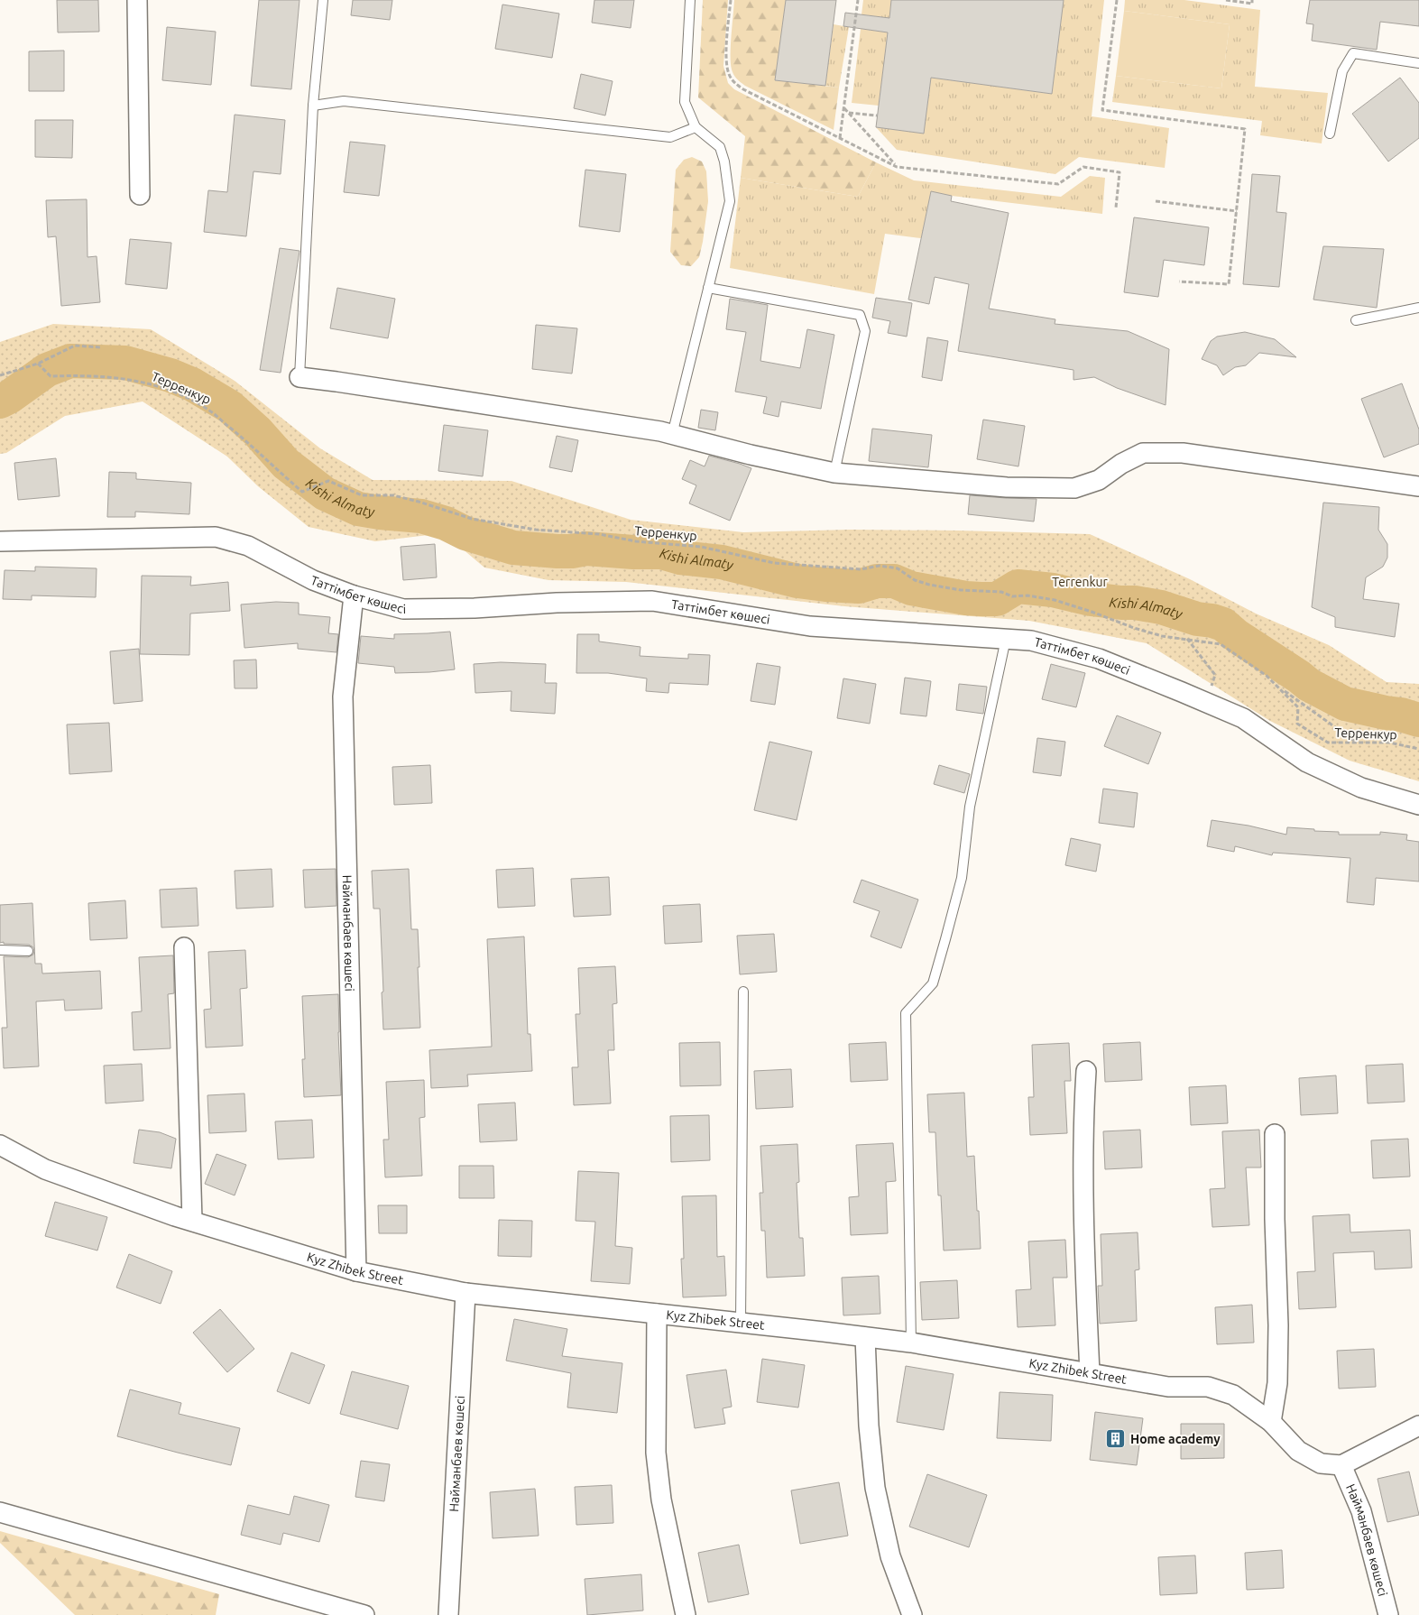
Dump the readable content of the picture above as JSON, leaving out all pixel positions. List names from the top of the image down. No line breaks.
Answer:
{"streets":{"street":["Таттімбет көшесі","Найманбаев көшесі","Kyz Zhibek Street"],"path":["Терренкур"]},"crossings":[["Таттімбет көшесі","Найманбаев көшесі"],["Найманбаев көшесі","Kyz Zhibek Street"]],"water":["Kіshі Almaty"],"parks":["Terrenkur"],"places":{"building":["Home academy"]}}
